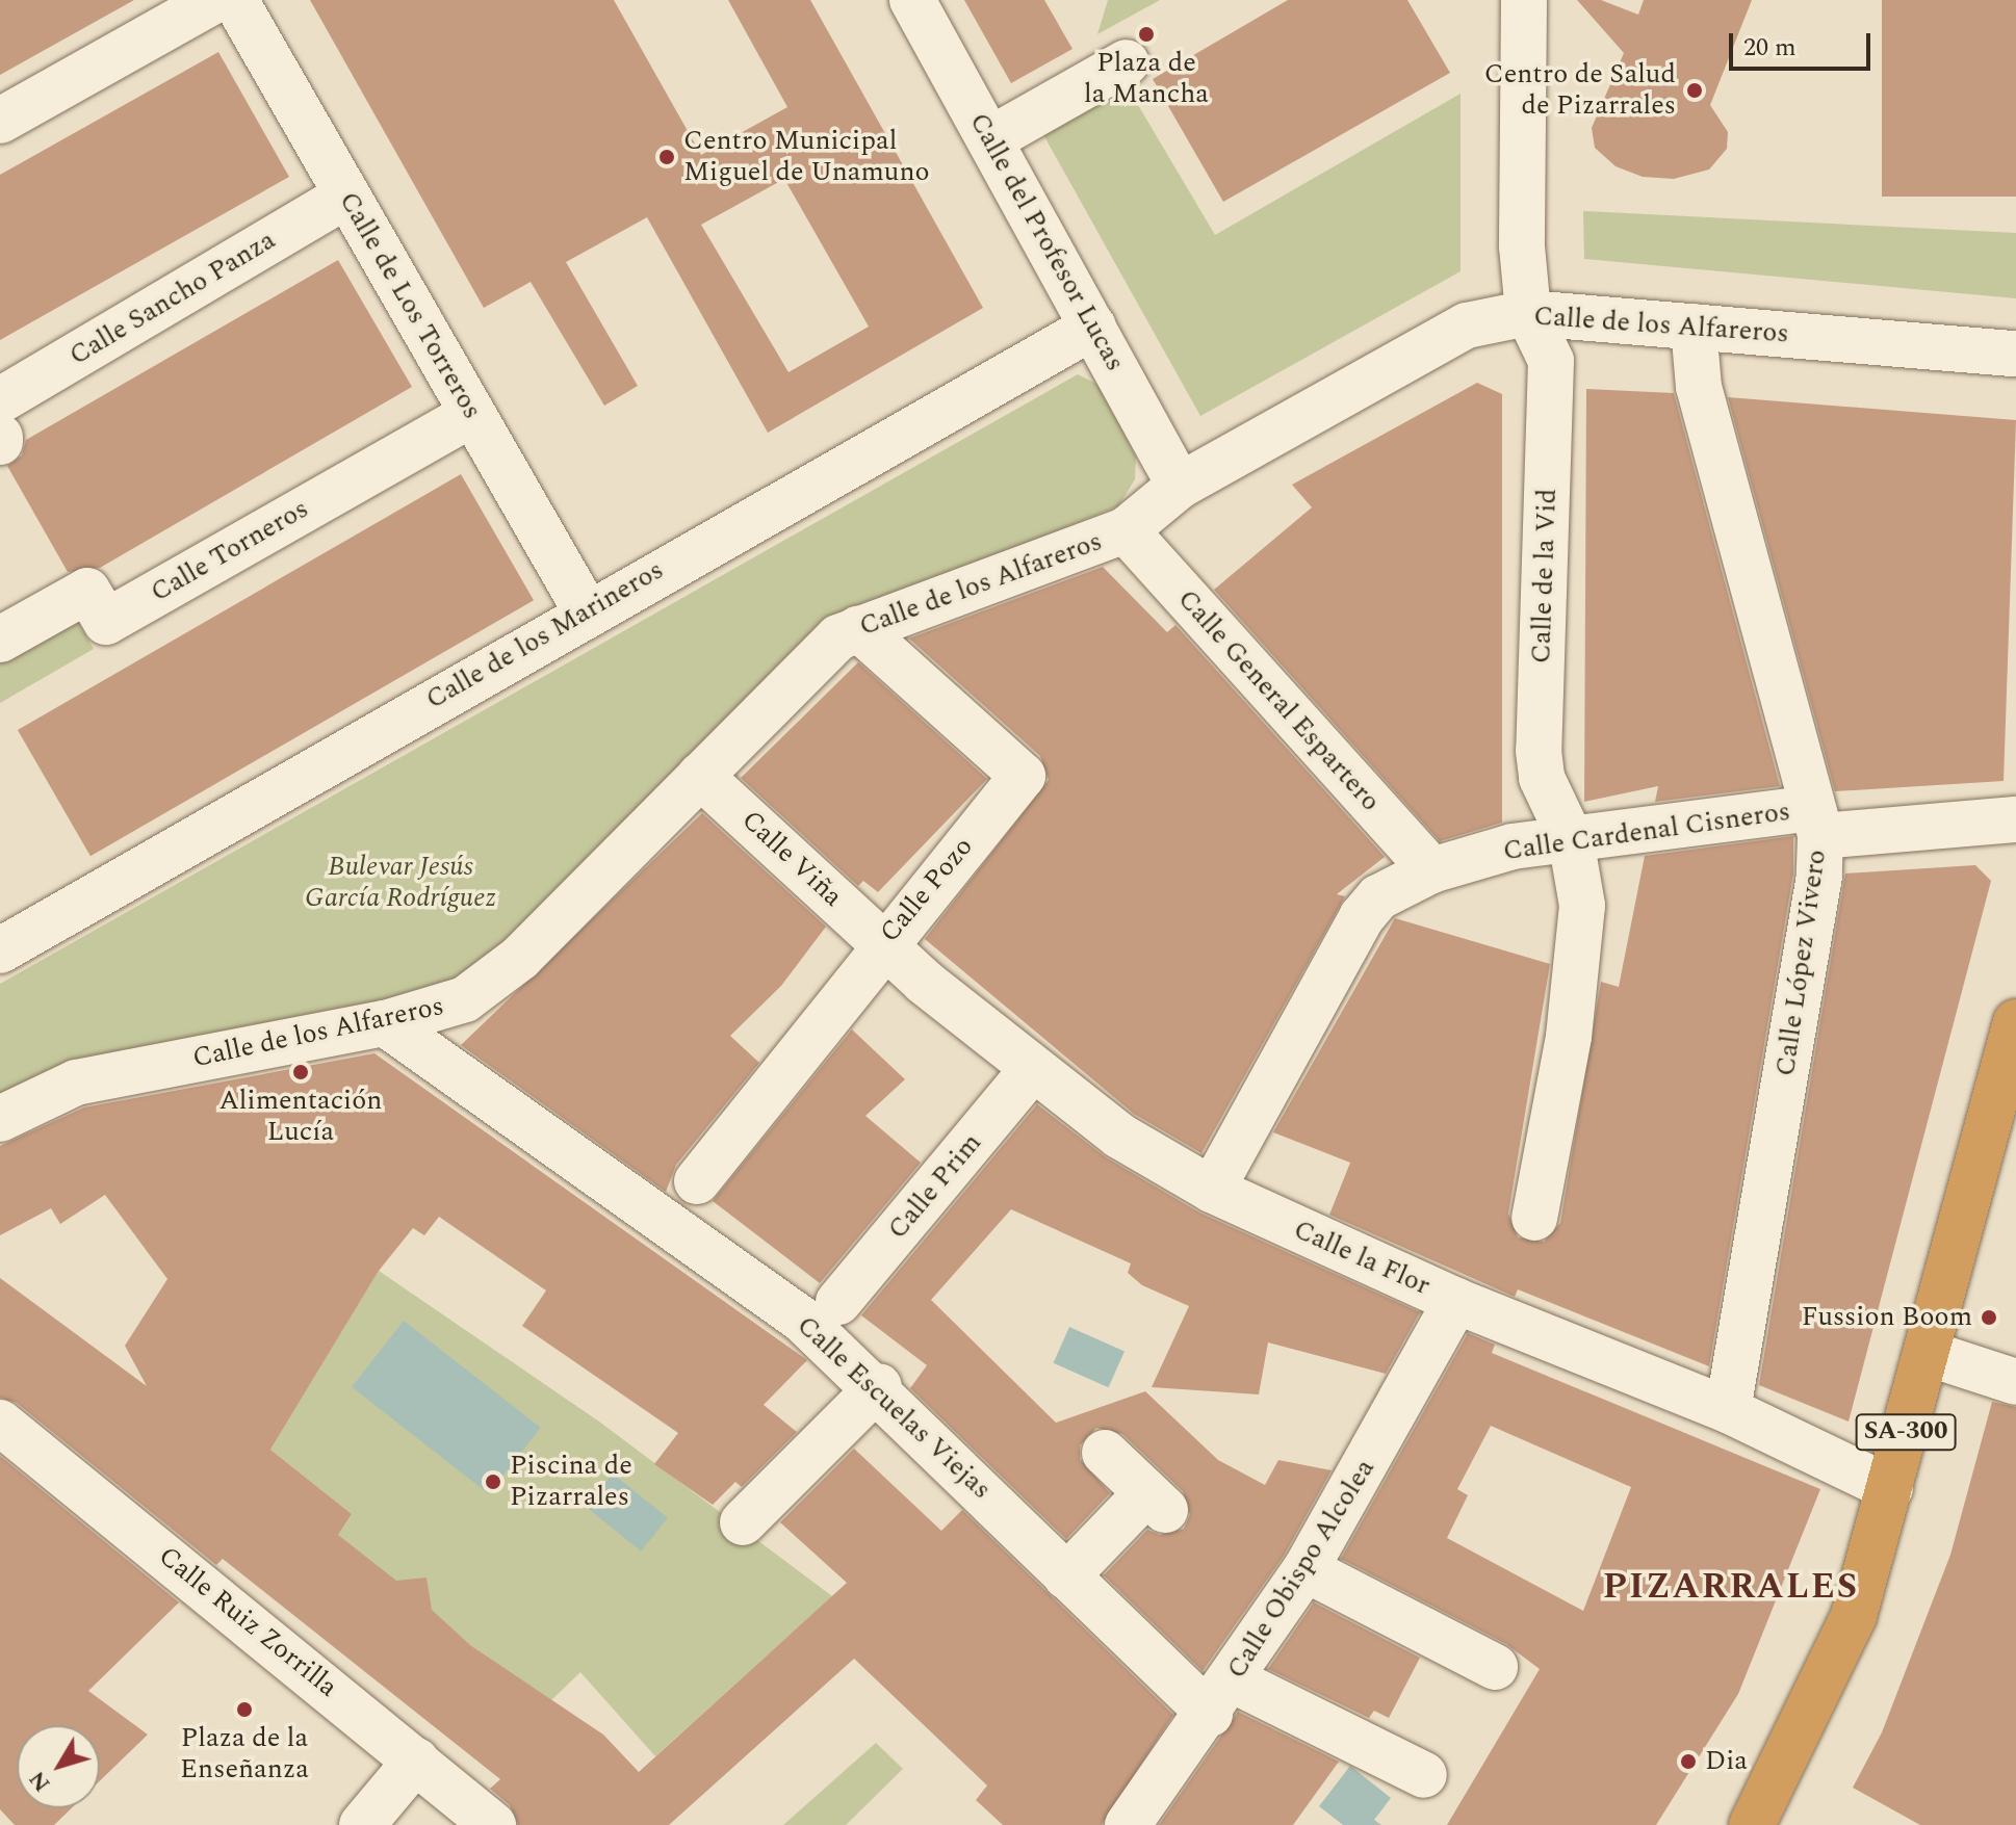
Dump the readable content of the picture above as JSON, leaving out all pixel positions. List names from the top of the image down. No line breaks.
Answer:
{"streets":{"highway":["SA-300"],"street":["Calle del Profesor Lucas","Calle Sancho Panza","Calle de Los Torreros","Calle de los Alfareros","Calle Torneros","Calle de la Vid","Calle de los Marineros","Calle General Espartero","Calle Cardenal Cisneros","Calle Viña","Calle Pozo","Calle López Vivero","Calle Prim","Calle la Flor","Calle Escuelas Viejas","Calle Obispo Alcolea","Calle Ruiz Zorrilla"]},"crossings":[["Calle del Profesor Lucas","Calle de los Alfareros"],["Calle del Profesor Lucas","Calle de los Marineros"],["Calle Sancho Panza","Calle de Los Torreros"],["Calle de Los Torreros","Calle Torneros"],["Calle de Los Torreros","Calle de los Marineros"],["Calle de los Alfareros","Calle de la Vid"],["Calle de los Alfareros","Calle General Espartero"],["Calle de los Alfareros","Calle Viña"],["Calle de los Alfareros","Calle Pozo"],["Calle de los Alfareros","Calle López Vivero"],["Calle de los Alfareros","Calle Escuelas Viejas"],["Calle de la Vid","Calle Cardenal Cisneros"],["Calle General Espartero","Calle Cardenal Cisneros"],["Calle Cardenal Cisneros","Calle López Vivero"],["Calle Cardenal Cisneros","Calle la Flor"],["Calle Viña","Calle Pozo"],["Calle Viña","Calle la Flor"],["Calle Pozo","Calle la Flor"],["Calle López Vivero","Calle la Flor"],["Calle Prim","Calle la Flor"],["Calle la Flor","SA-300"],["Calle la Flor","Calle Obispo Alcolea"],["Calle Escuelas Viejas","Calle Obispo Alcolea"]],"districts":["PIZARRALES"],"parks":["Bulevar Jesús García Rodríguez"],"places":["Plaza de la Mancha","Centro de Salud de Pizarrales","Centro Municipal Miguel de Unamuno","Alimentación Lucía","Fussion Boom","Piscina de Pizarrales","Plaza de la Enseñanza","Dia"],"scale_bar":"20 m","north":"bottom left"}
